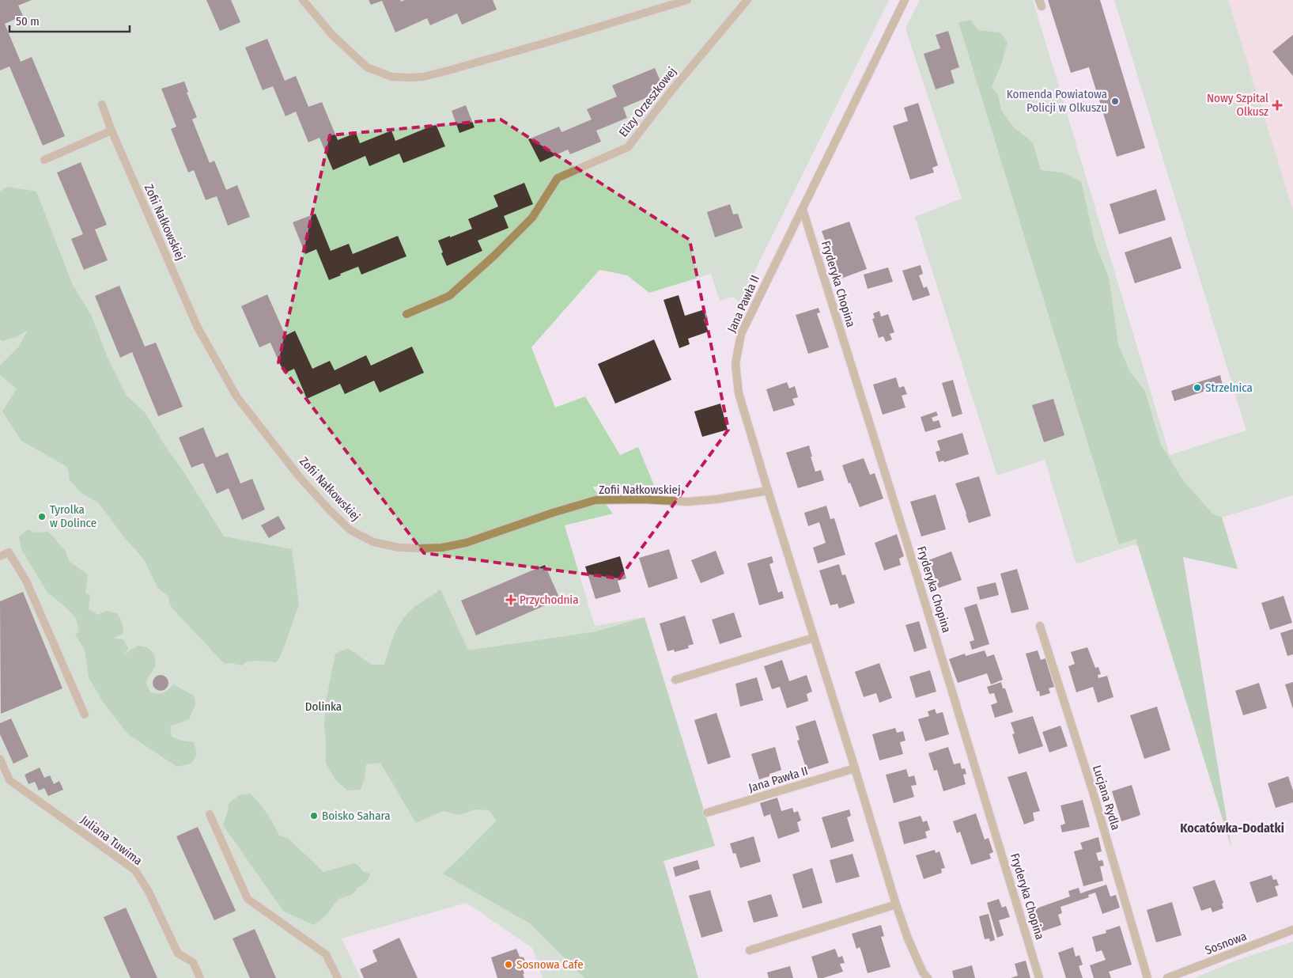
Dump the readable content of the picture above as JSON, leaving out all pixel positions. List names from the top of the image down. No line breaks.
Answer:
{"streets":{"street":["Elizy Orzeszkowej","Zofii Nałkowskiej","Fryderyka Chopina","Jana Pawła II","Lucjana Rydla","Juliana Tuwima","Sosnowa"]},"crossings":[["Zofii Nałkowskiej","Jana Pawła II"],["Fryderyka Chopina","Jana Pawła II"]],"districts":["Kocatówka-Dodatki"],"parks":["Dolinka"],"places":{"other":["Komenda Powiatowa Policji w Olkuszu","Strzelnica","Tyrolka w Dolince","Boisko Sahara","Sosnowa Cafe"],"health":["Nowy Szpital Olkusz","Przychodnia"]},"scale_bar":"50 m"}
